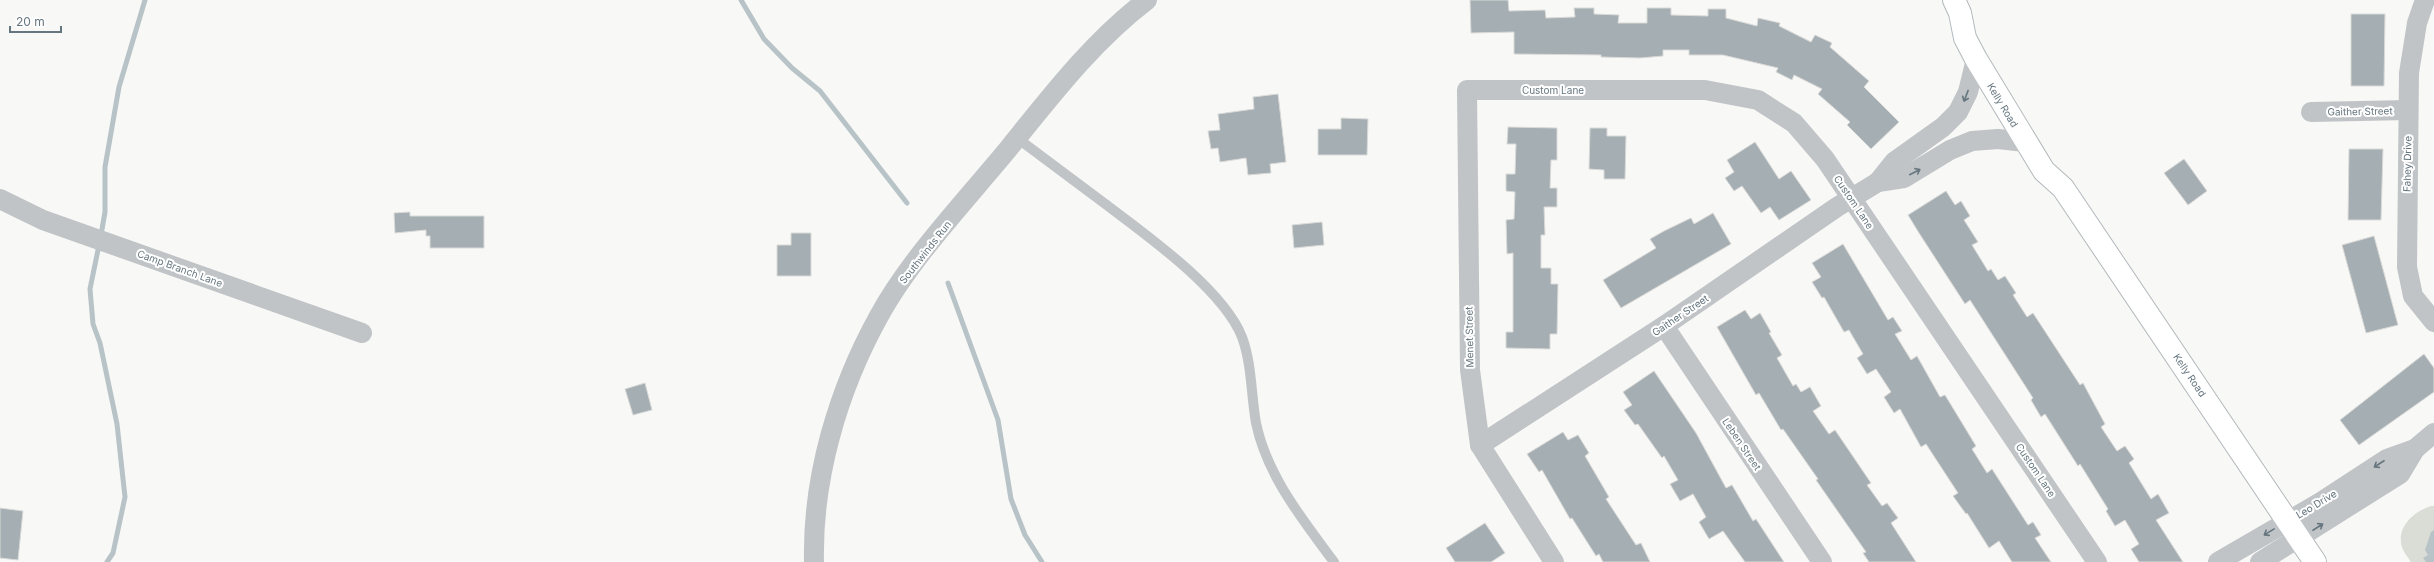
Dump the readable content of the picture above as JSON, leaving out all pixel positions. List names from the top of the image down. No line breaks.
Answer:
{"streets":{"street":["Custom Lane","Kelly Road","Gaither Street","Fahey Drive","Southwinds Run","Camp Branch Lane","Menet Street","Leben Street","Leo Drive"]},"crossings":[["Custom Lane","Gaither Street"],["Custom Lane","Menet Street"],["Kelly Road","Gaither Street"],["Kelly Road","Leo Drive"],["Gaither Street","Fahey Drive"],["Gaither Street","Menet Street"],["Gaither Street","Leben Street"]],"scale_bar":"20 m"}
